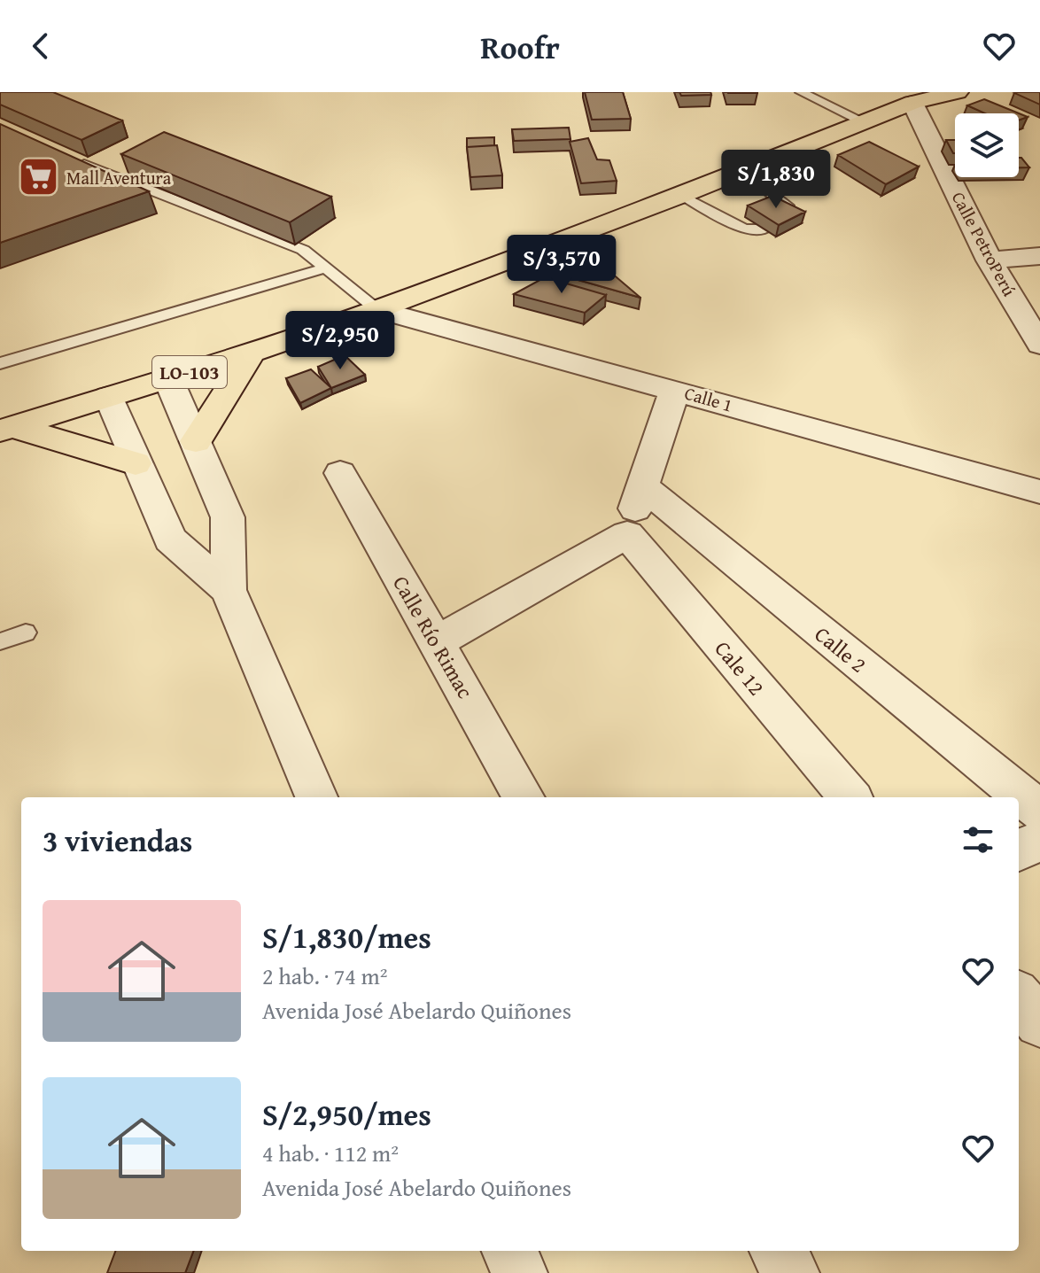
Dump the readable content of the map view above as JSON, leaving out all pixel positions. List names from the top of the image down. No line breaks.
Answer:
{"streets":{"main road":["LO-103"],"street":["Calle PetroPerú","Calle 1","Calle Río Rimac","Calle 2","Cale 12"]},"crossings":[["Calle PetroPerú","LO-103"],["LO-103","Calle 1"]],"places":{"supermarket":["Mall Aventura"]},"page":{"header":"Roofr","price":["S/1,830","S/3,570","S/2,950"],"heading":"3 viviendas","list":[{"name":"S/1,830/mes","note":"2 hab. · 74 m² · Avenida José Abelardo Quiñones"},{"name":"S/2,950/mes","note":"4 hab. · 112 m² · Avenida José Abelardo Quiñones"}]}}
